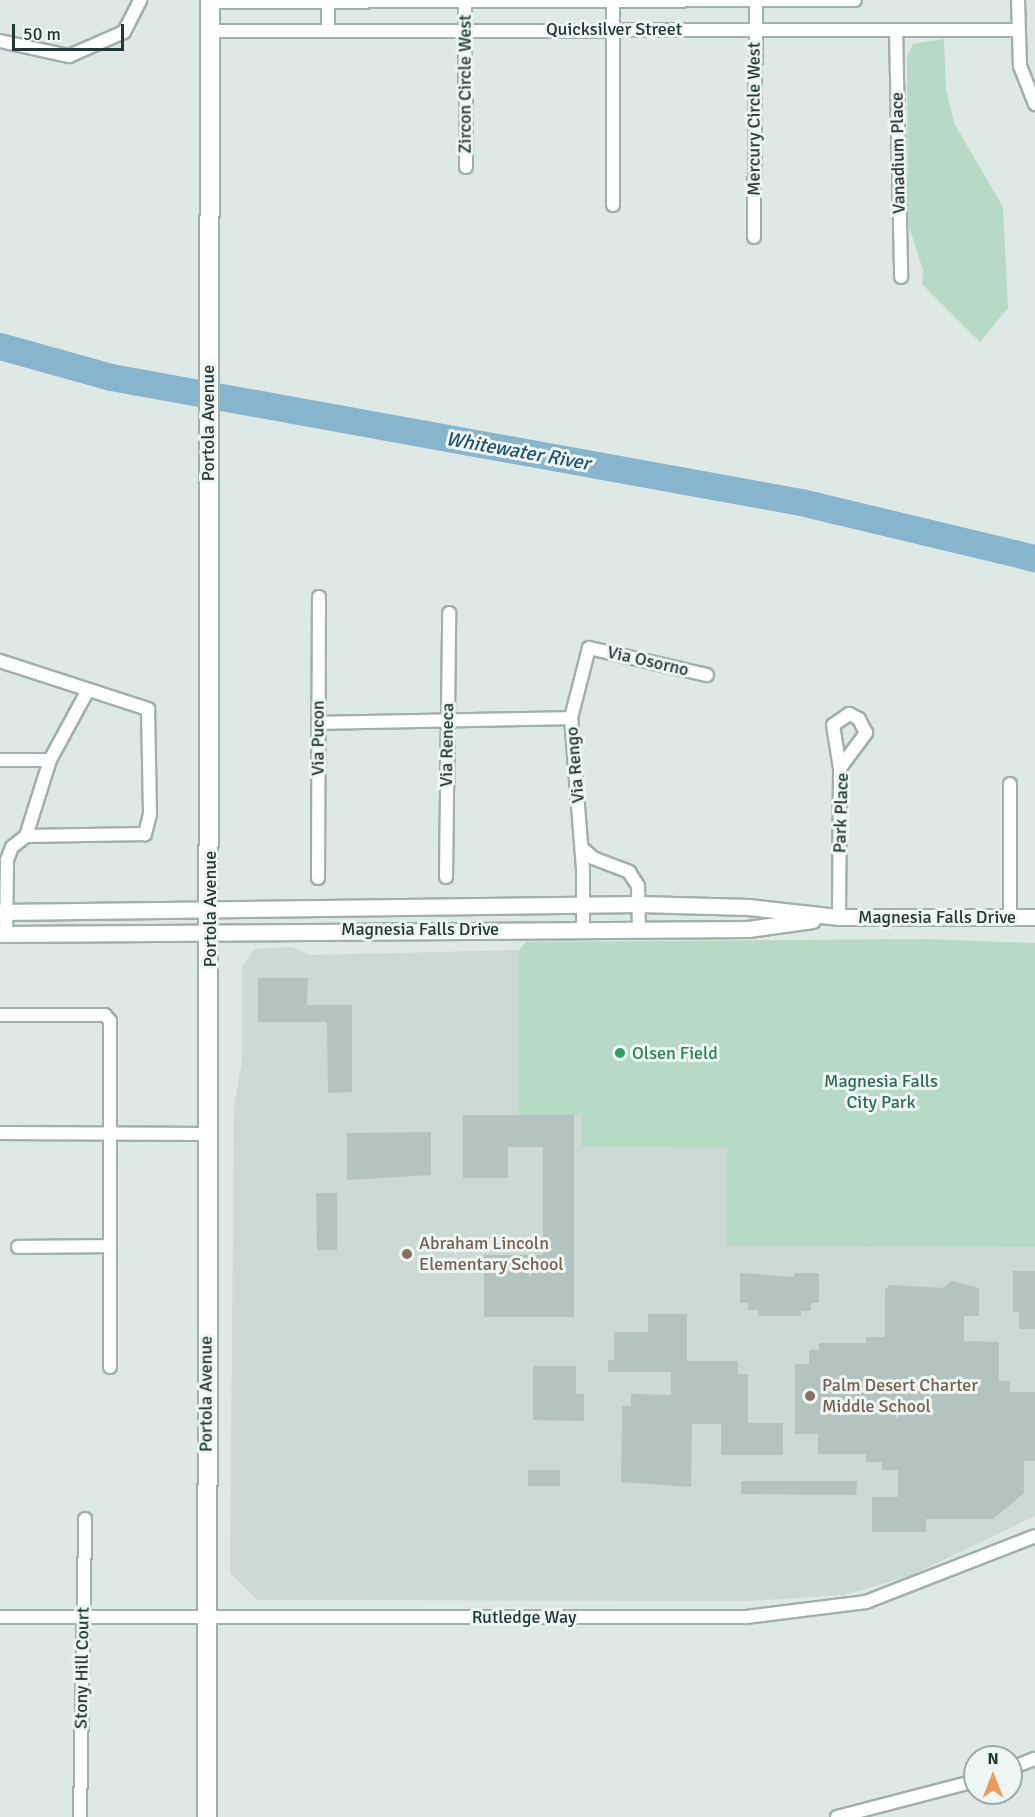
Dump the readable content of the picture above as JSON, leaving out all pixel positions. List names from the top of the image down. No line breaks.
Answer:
{"streets":{"main road":["Portola Avenue"],"street":["Quicksilver Street","Zircon Circle West","Mercury Circle West","Vanadium Place","Via Osorno","Via Pucon","Via Reneca","Via Rengo","Park Place","Magnesia Falls Drive","Rutledge Way","Stony Hill Court"]},"crossings":[["Quicksilver Street","Zircon Circle West"],["Quicksilver Street","Mercury Circle West"],["Quicksilver Street","Vanadium Place"],["Quicksilver Street","Portola Avenue"],["Portola Avenue","Magnesia Falls Drive"],["Portola Avenue","Rutledge Way"],["Via Osorno","Via Rengo"],["Via Rengo","Magnesia Falls Drive"],["Park Place","Magnesia Falls Drive"],["Rutledge Way","Stony Hill Court"]],"water":["Whitewater River"],"parks":["Magnesia Falls City Park"],"places":["Olsen Field","Abraham Lincoln Elementary School","Palm Desert Charter Middle School"],"scale_bar":"50 m","north":"top"}
